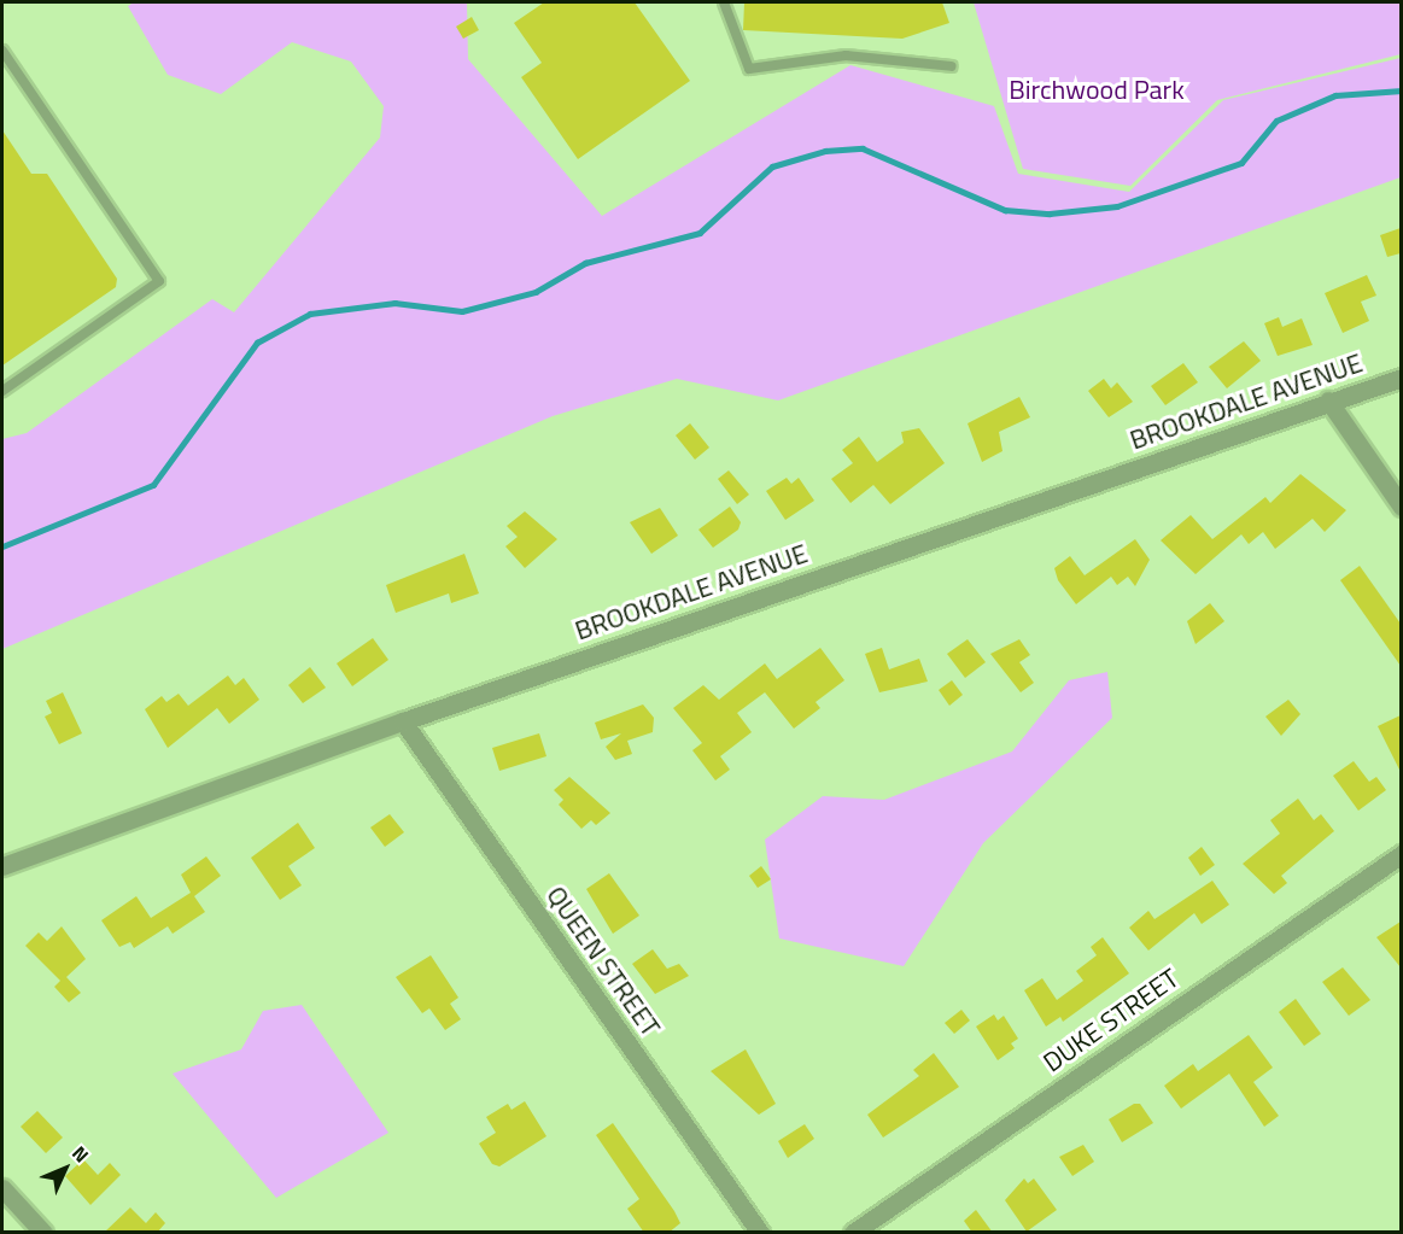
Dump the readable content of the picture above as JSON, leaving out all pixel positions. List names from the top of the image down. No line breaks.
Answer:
{"streets":{"street":["BROOKDALE AVENUE","QUEEN STREET","DUKE STREET"]},"crossings":[["BROOKDALE AVENUE","QUEEN STREET"]],"parks":["Birchwood Park"],"north":"top right"}
